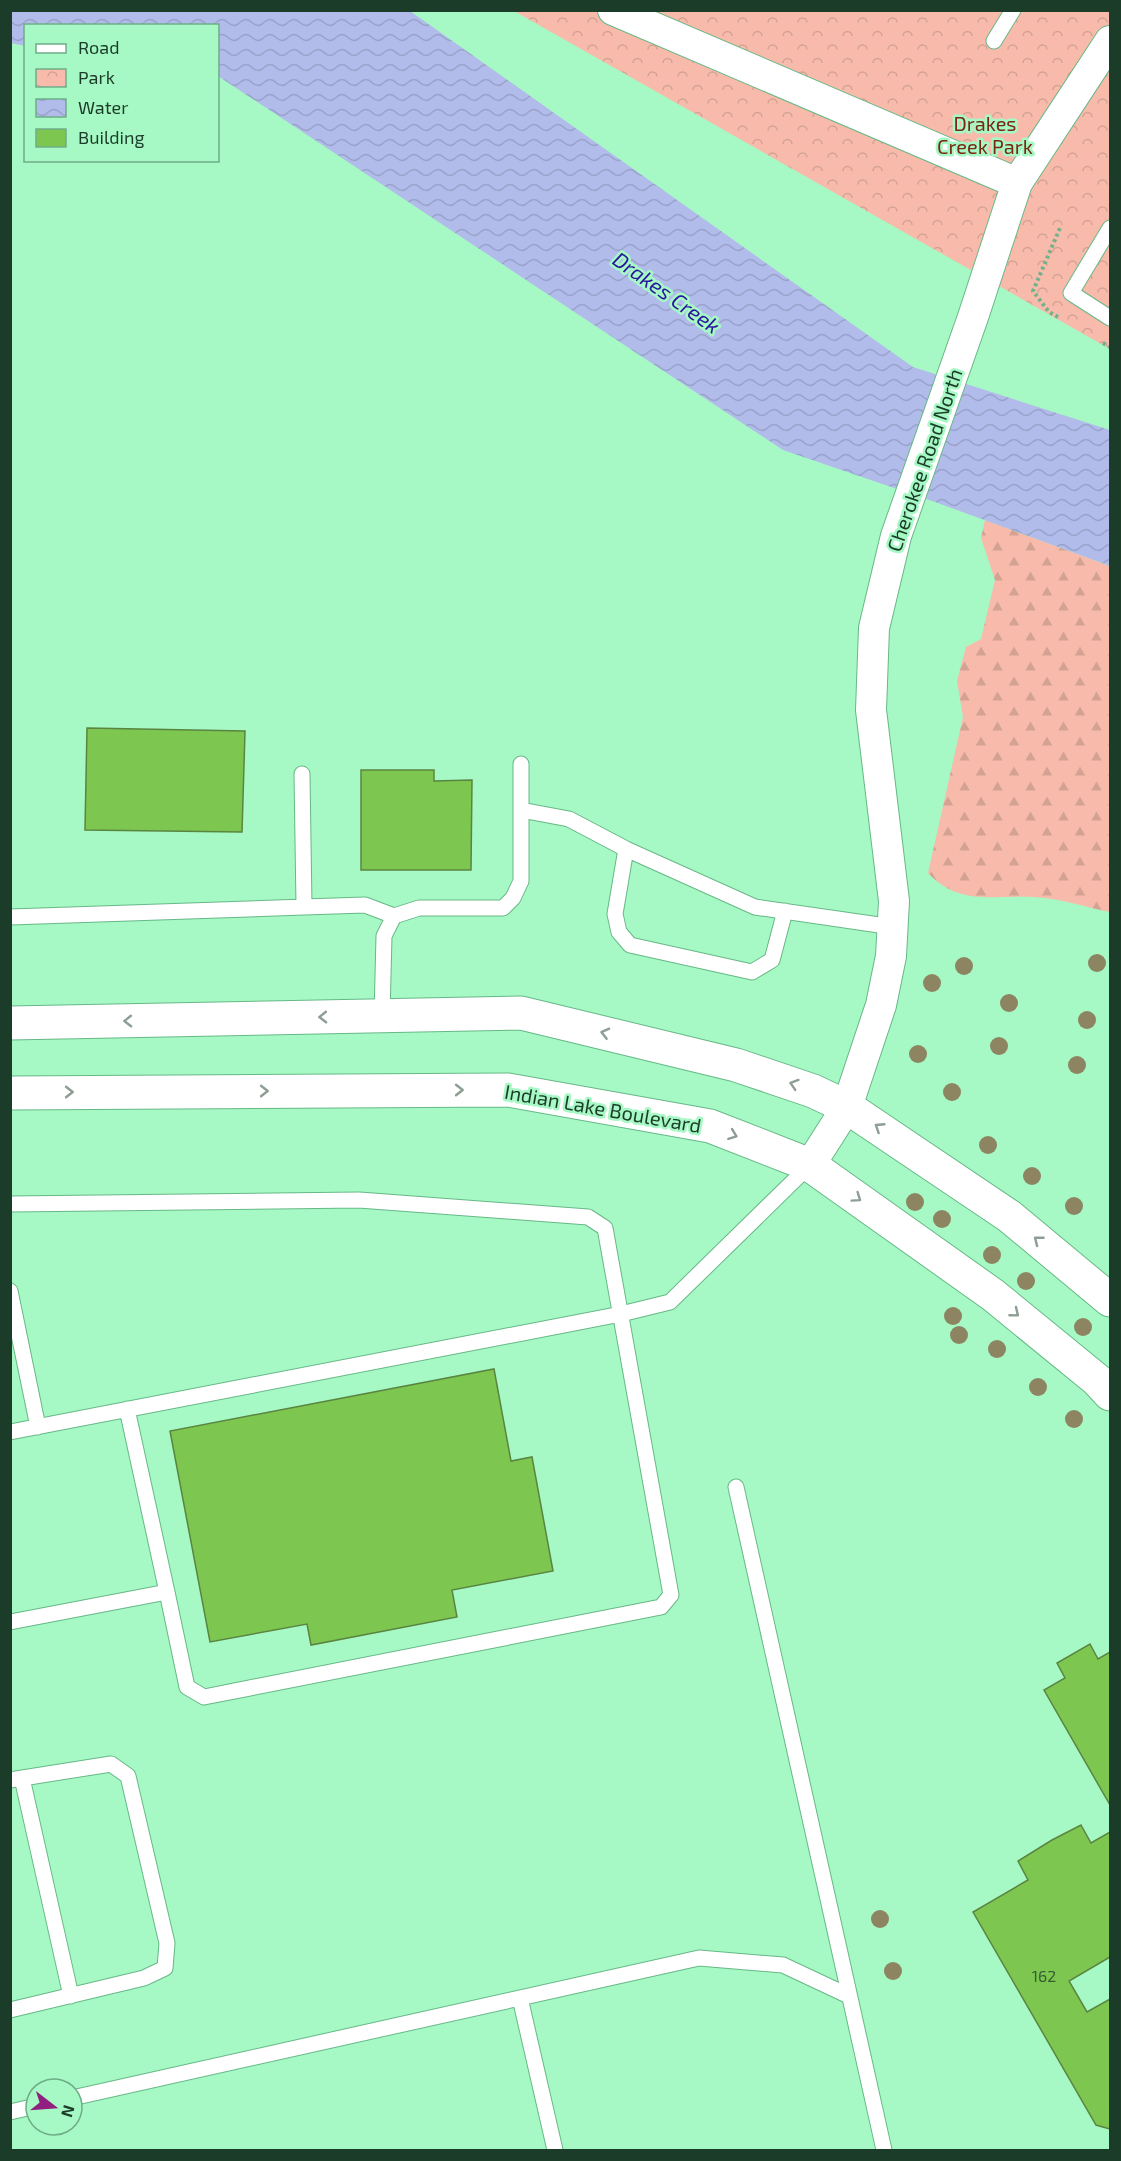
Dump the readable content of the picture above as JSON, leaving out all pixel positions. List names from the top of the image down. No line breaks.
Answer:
{"streets":{"main road":["Indian Lake Boulevard"],"street":["Cherokee Road North"]},"crossings":[["Cherokee Road North","Indian Lake Boulevard"]],"water":["Drakes Creek"],"parks":["Drakes Creek Park"],"house_numbers":["162"],"legend":["Road","Park","Water","Building"],"north":"right"}
